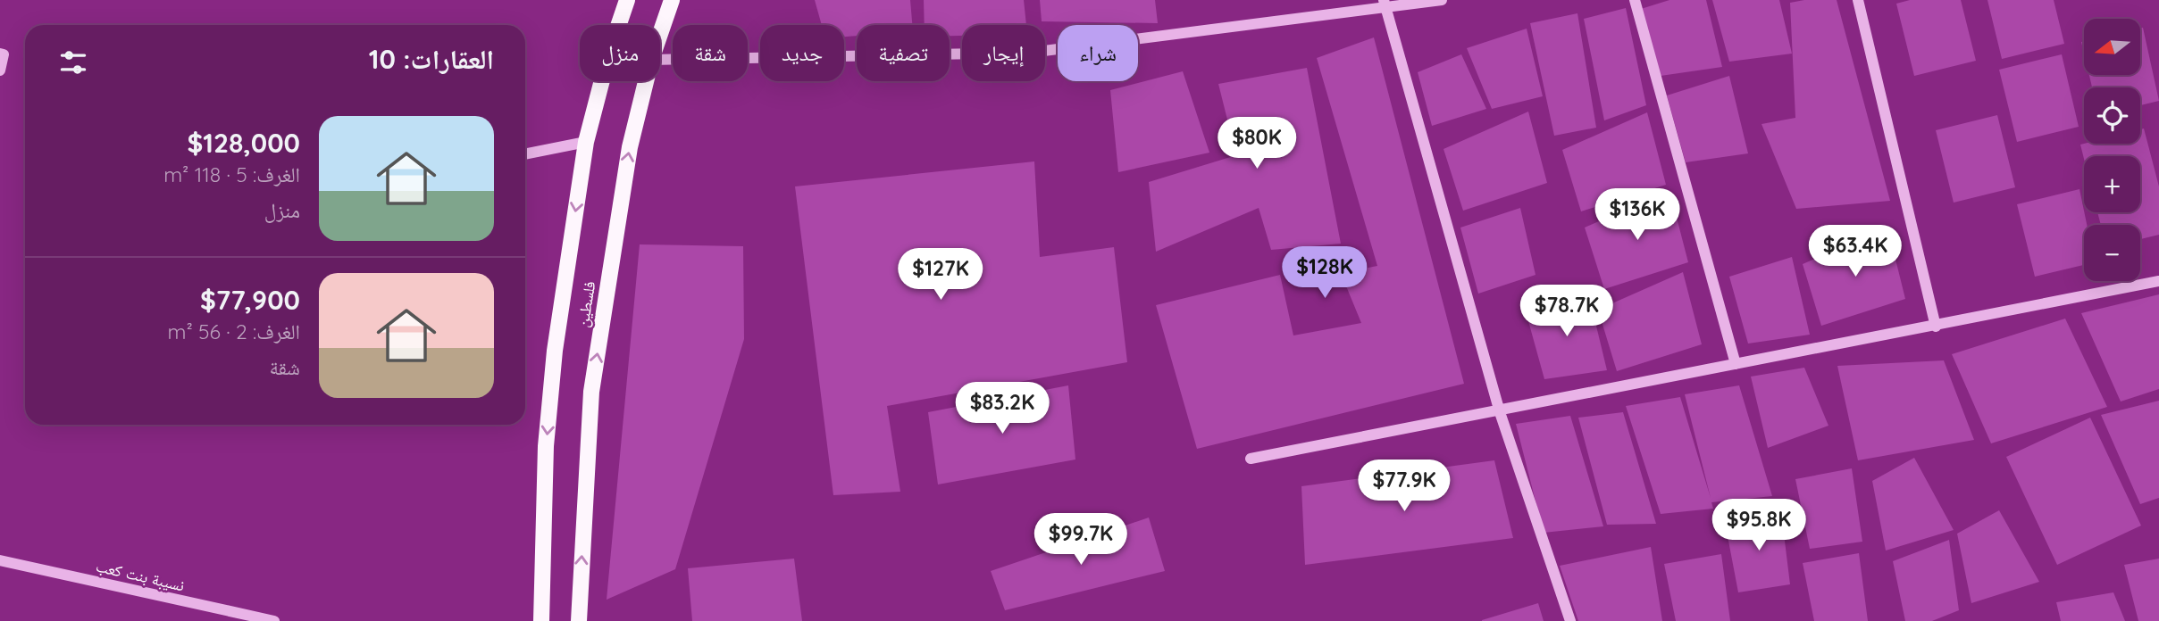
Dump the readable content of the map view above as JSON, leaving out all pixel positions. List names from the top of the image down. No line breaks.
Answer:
{"streets":{"main road":["فلسطين"],"street":["نسيبة بنت كعب"]},"north":"left","page":{"map_buttons":["+","−"],"chip":["شراء","إيجار","تصفية","جديد","شقة","منزل"],"heading":"العقارات: 10","list":[{"name":"$128,000","note":"الغرف: 5 · 118 m² · منزل"},{"name":"$77,900","note":"الغرف: 2 · 56 m² · شقة"}],"price":["$80K","$136K","$63.4K","$128K","$127K","$78.7K","$83.2K","$77.9K","$95.8K","$99.7K"]}}
